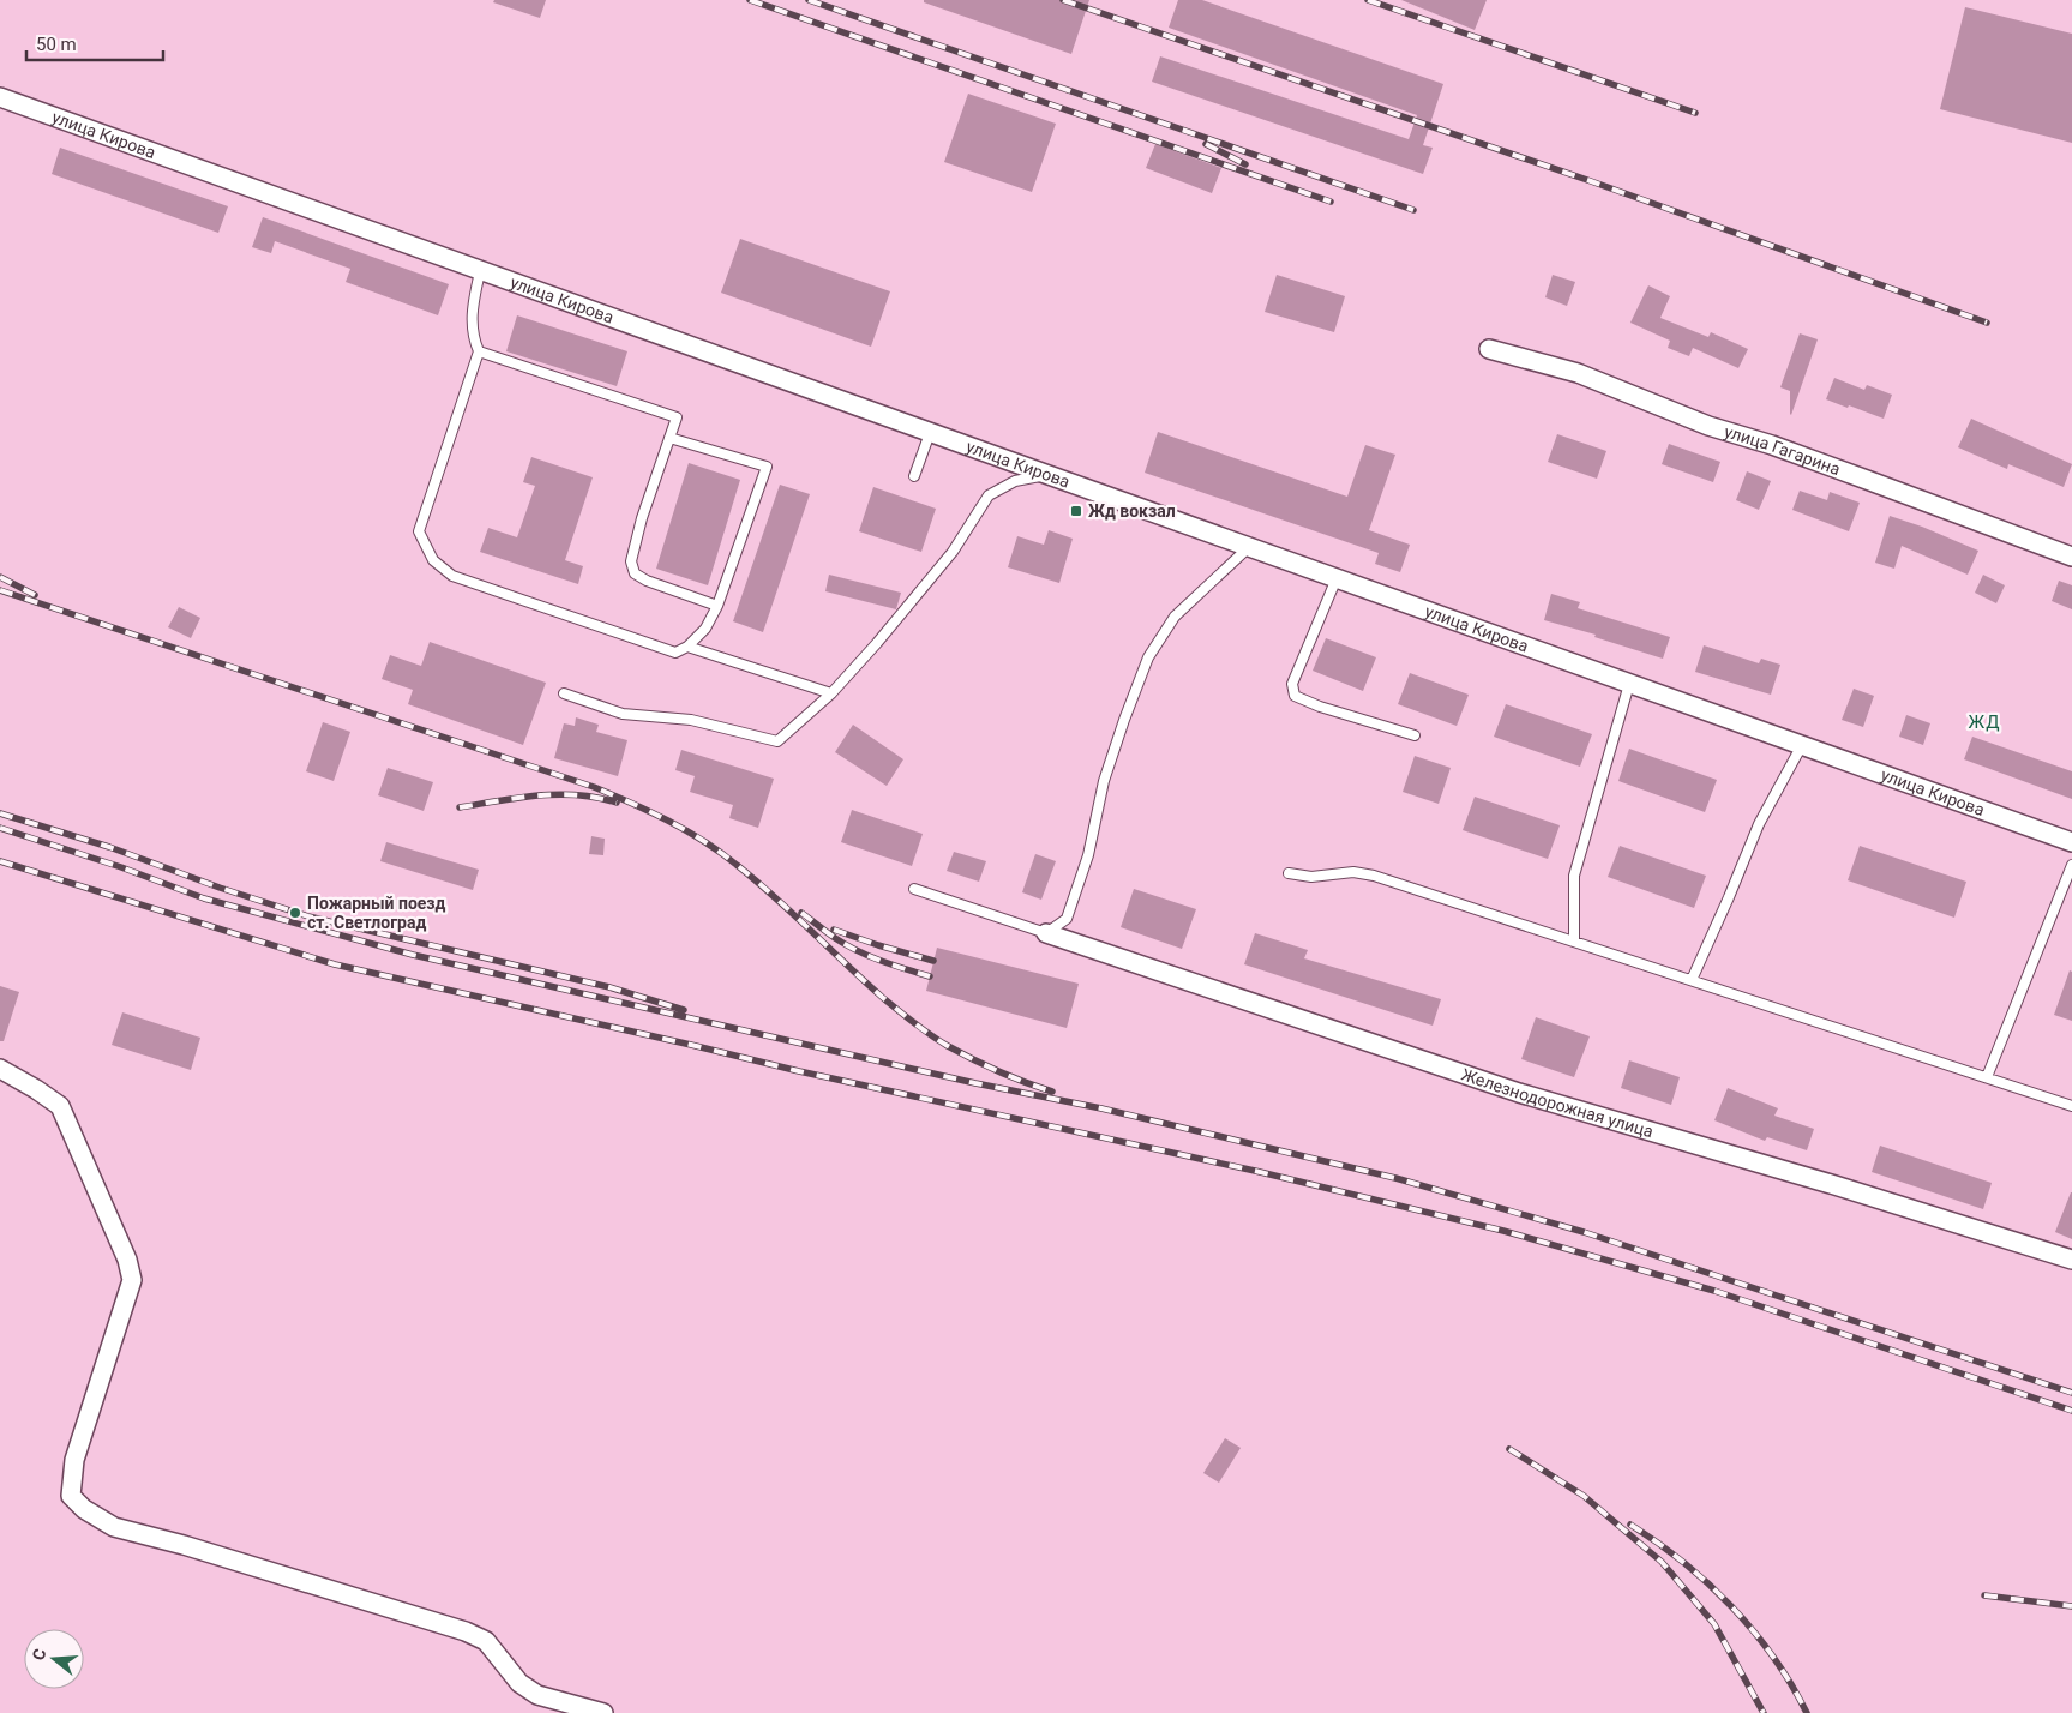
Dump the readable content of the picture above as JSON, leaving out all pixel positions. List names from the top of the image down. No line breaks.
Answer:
{"streets":{"street":["улица Кирова","улица Гагарина","Железнодорожная улица"]},"districts":["ЖД"],"places":{"transit":["Жд вокзал"],"other":["Пожарный поезд ст. Светлоград"]},"scale_bar":"50 m","north":"left"}
